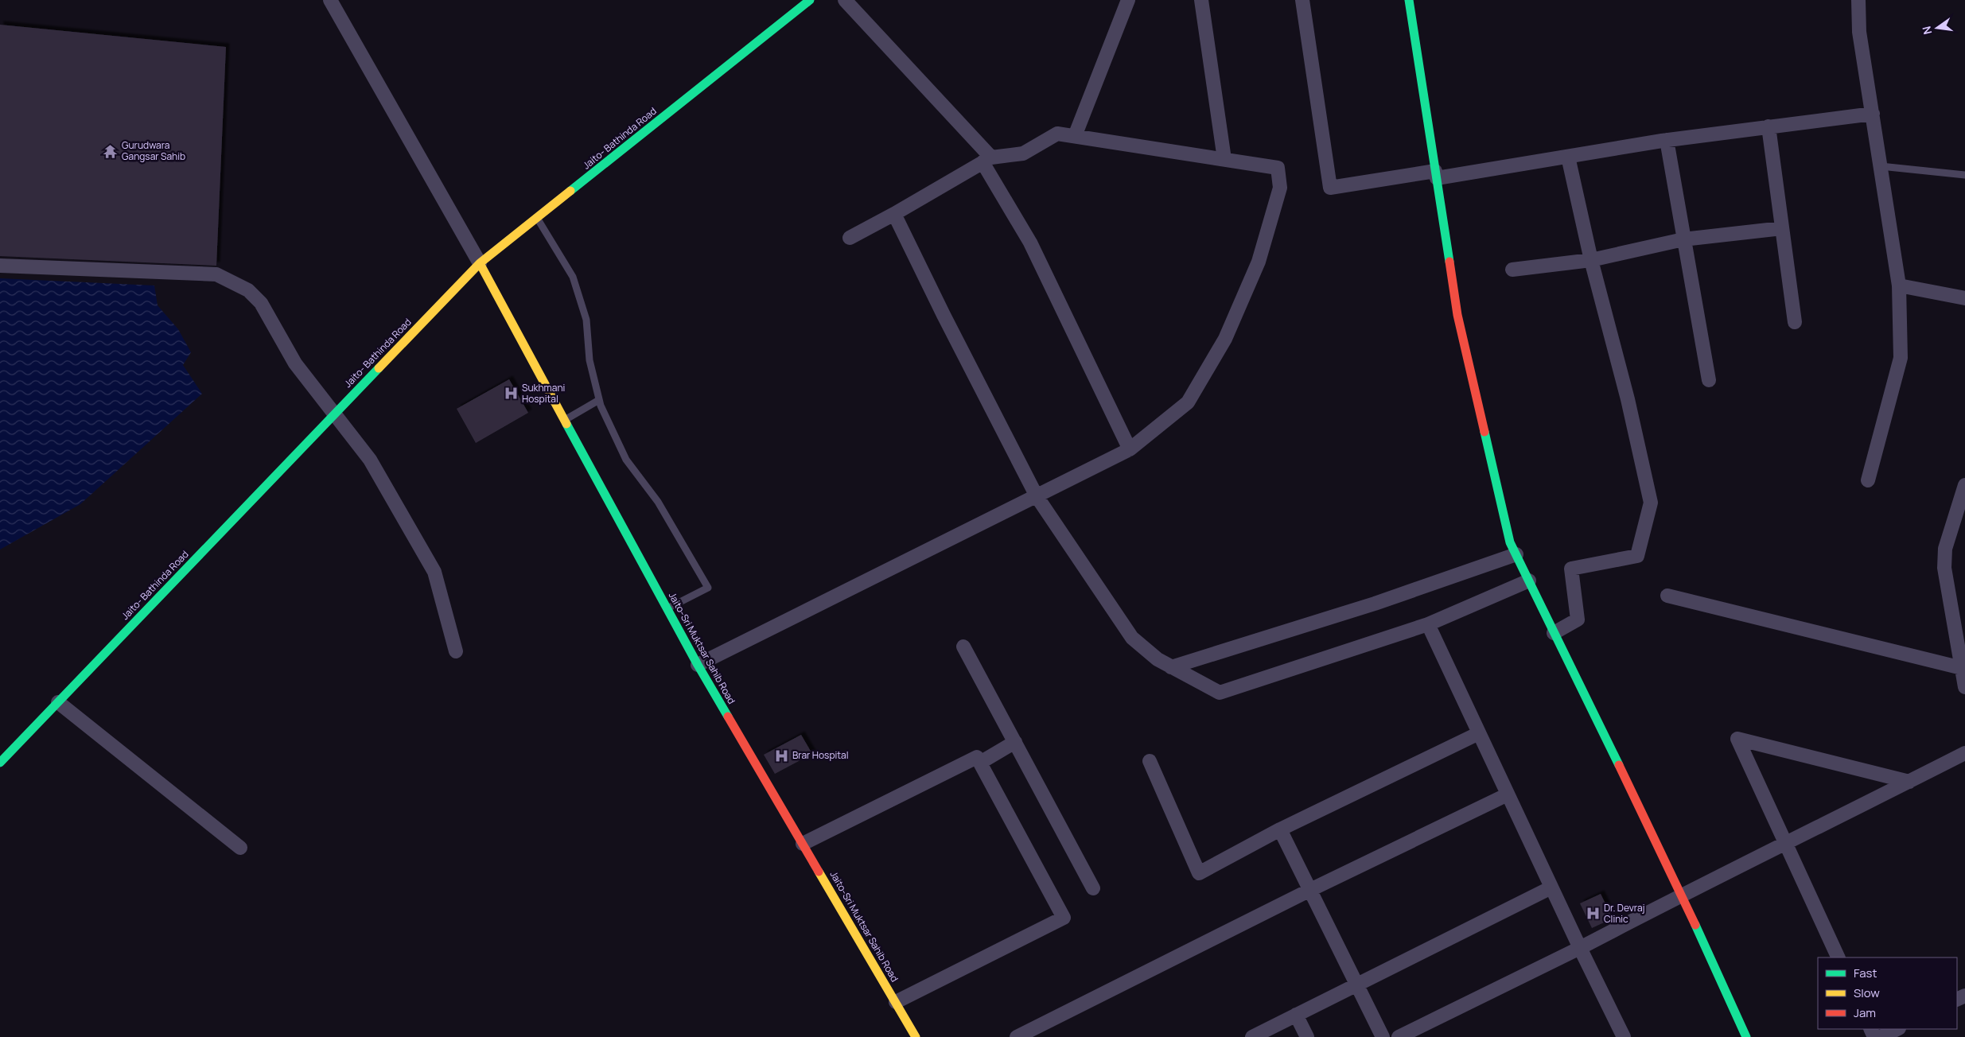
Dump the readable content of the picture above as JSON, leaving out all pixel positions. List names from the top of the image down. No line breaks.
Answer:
{"streets":{"street":["Jaito- Bathinda Road","Jaito-Sri Muktsar Sahib Road"]},"crossings":[["Jaito- Bathinda Road","Jaito-Sri Muktsar Sahib Road"]],"places":{"temple":["Gurudwara Gangsar Sahib"],"hospital":["Sukhmani Hospital","Brar Hospital","Dr. Devraj Clinic"]},"legend":["Fast","Slow","Jam"],"north":"left"}
